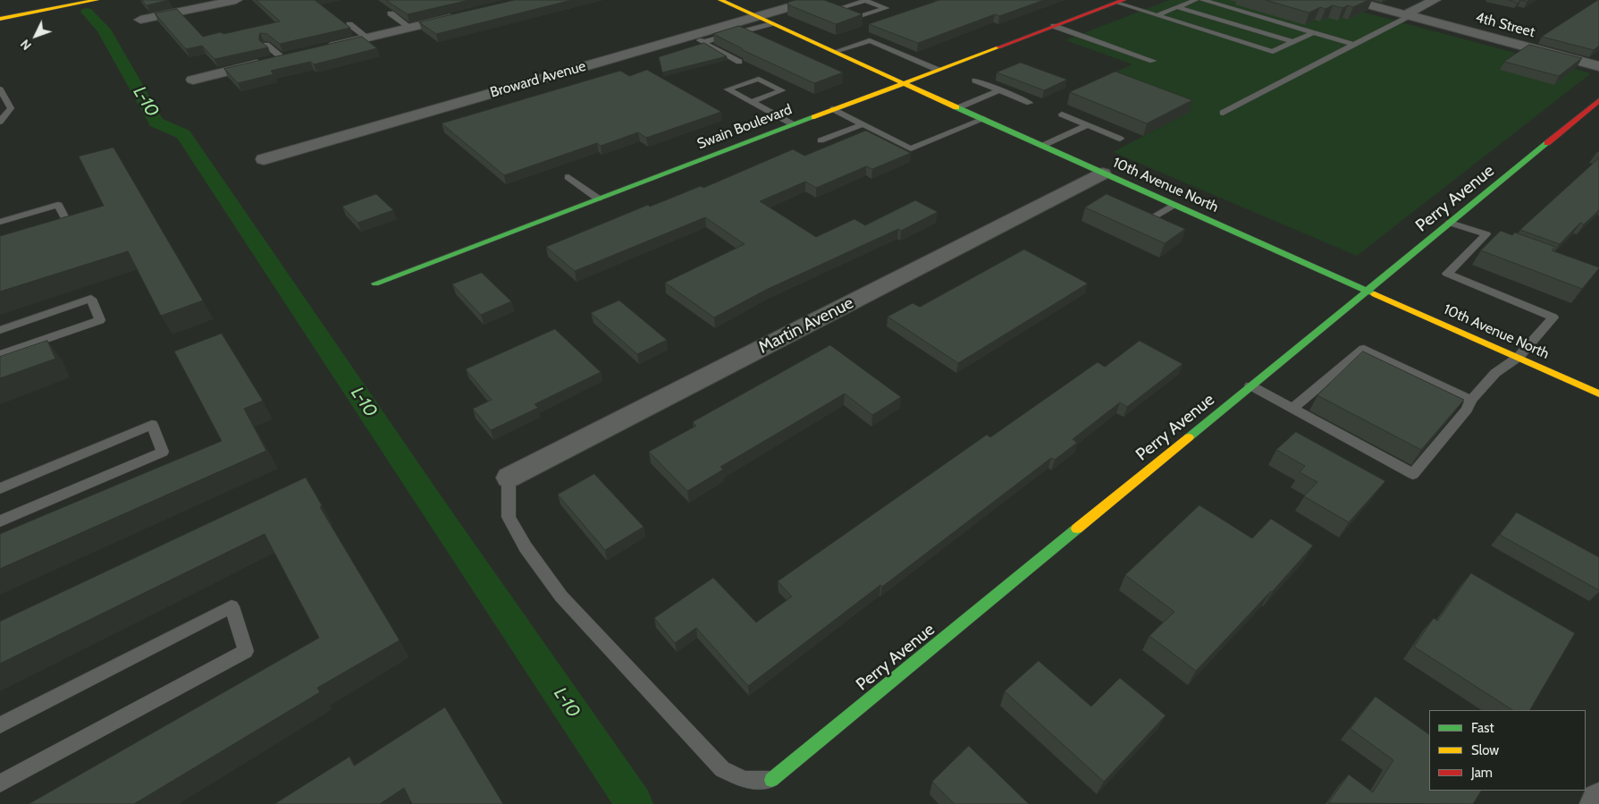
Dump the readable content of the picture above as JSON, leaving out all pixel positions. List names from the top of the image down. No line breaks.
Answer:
{"streets":{"street":["4th Street","Broward Avenue","Swain Boulevard","10th Avenue North","Perry Avenue","Martin Avenue"]},"crossings":[["Broward Avenue","10th Avenue North"],["Swain Boulevard","10th Avenue North"],["10th Avenue North","Perry Avenue"],["10th Avenue North","Martin Avenue"]],"water":["L-10"],"legend":["Fast","Slow","Jam"],"north":"bottom left"}
